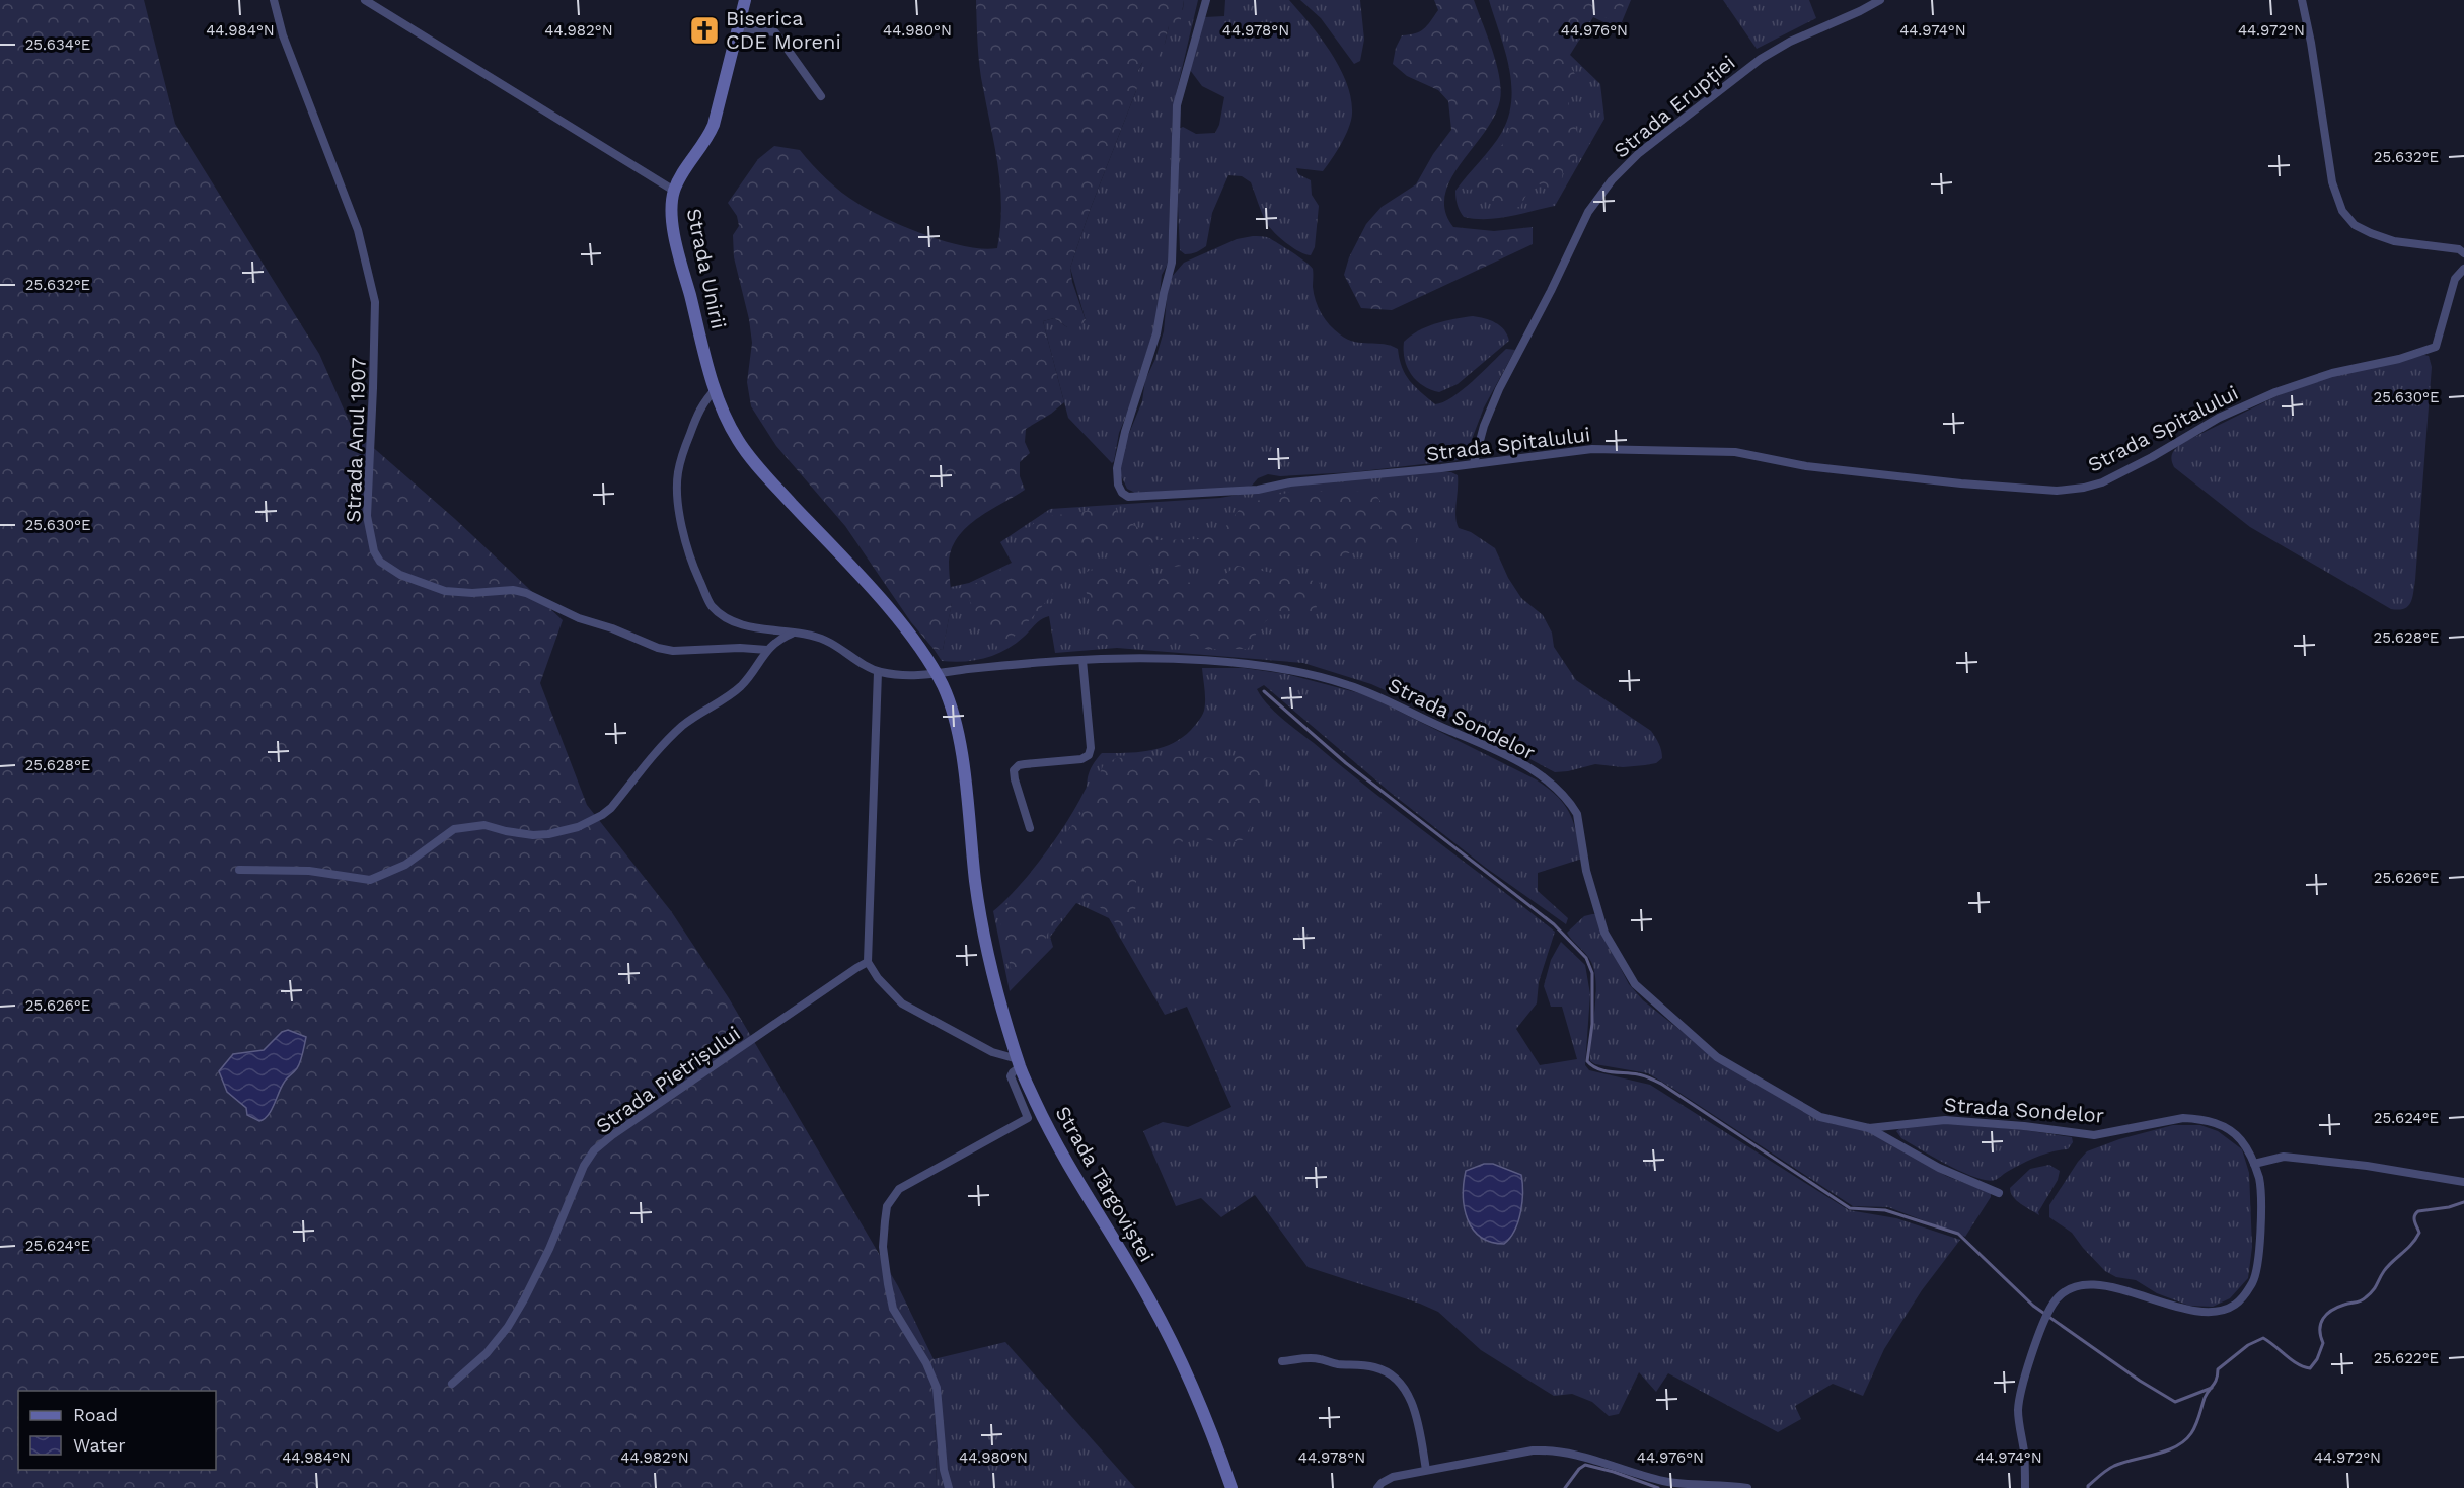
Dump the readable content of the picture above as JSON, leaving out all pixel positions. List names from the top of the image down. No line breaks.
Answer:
{"streets":{"main road":["Strada Unirii","Strada Târgoviștei"],"street":["Strada Erupției","Strada Spitalului","Strada Anul 1907","Strada Sondelor","Strada Pietrișului"]},"crossings":[["Strada Erupției","Strada Spitalului"],["Strada Unirii","Strada Sondelor"],["Strada Unirii","Strada Târgoviștei"],["Strada Sondelor","Strada Târgoviștei"]],"places":{"church":["Biserica CDE Moreni"]},"legend":["Road","Water"],"coordinates":["44.984°N","44.982°N","44.980°N","44.978°N","44.976°N","44.974°N","44.972°N","25.634°E","25.632°E","25.630°E","25.628°E","25.626°E","25.624°E","25.622°E"]}
